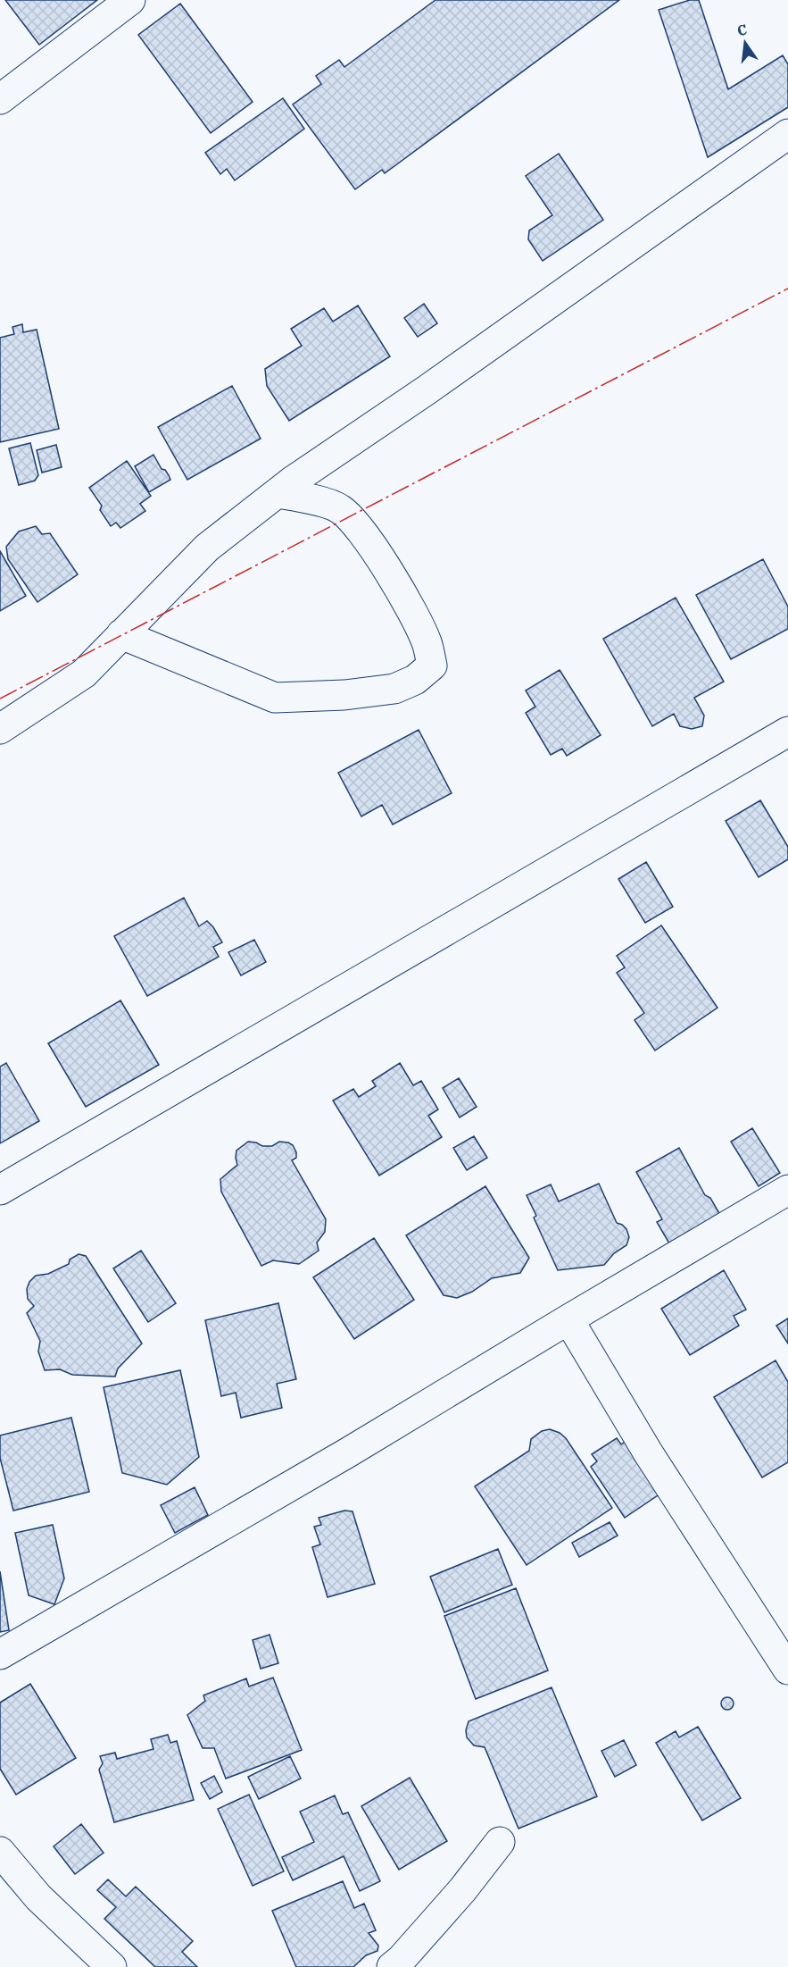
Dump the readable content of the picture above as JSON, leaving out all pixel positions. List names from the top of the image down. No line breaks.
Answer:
{"north":"top"}
